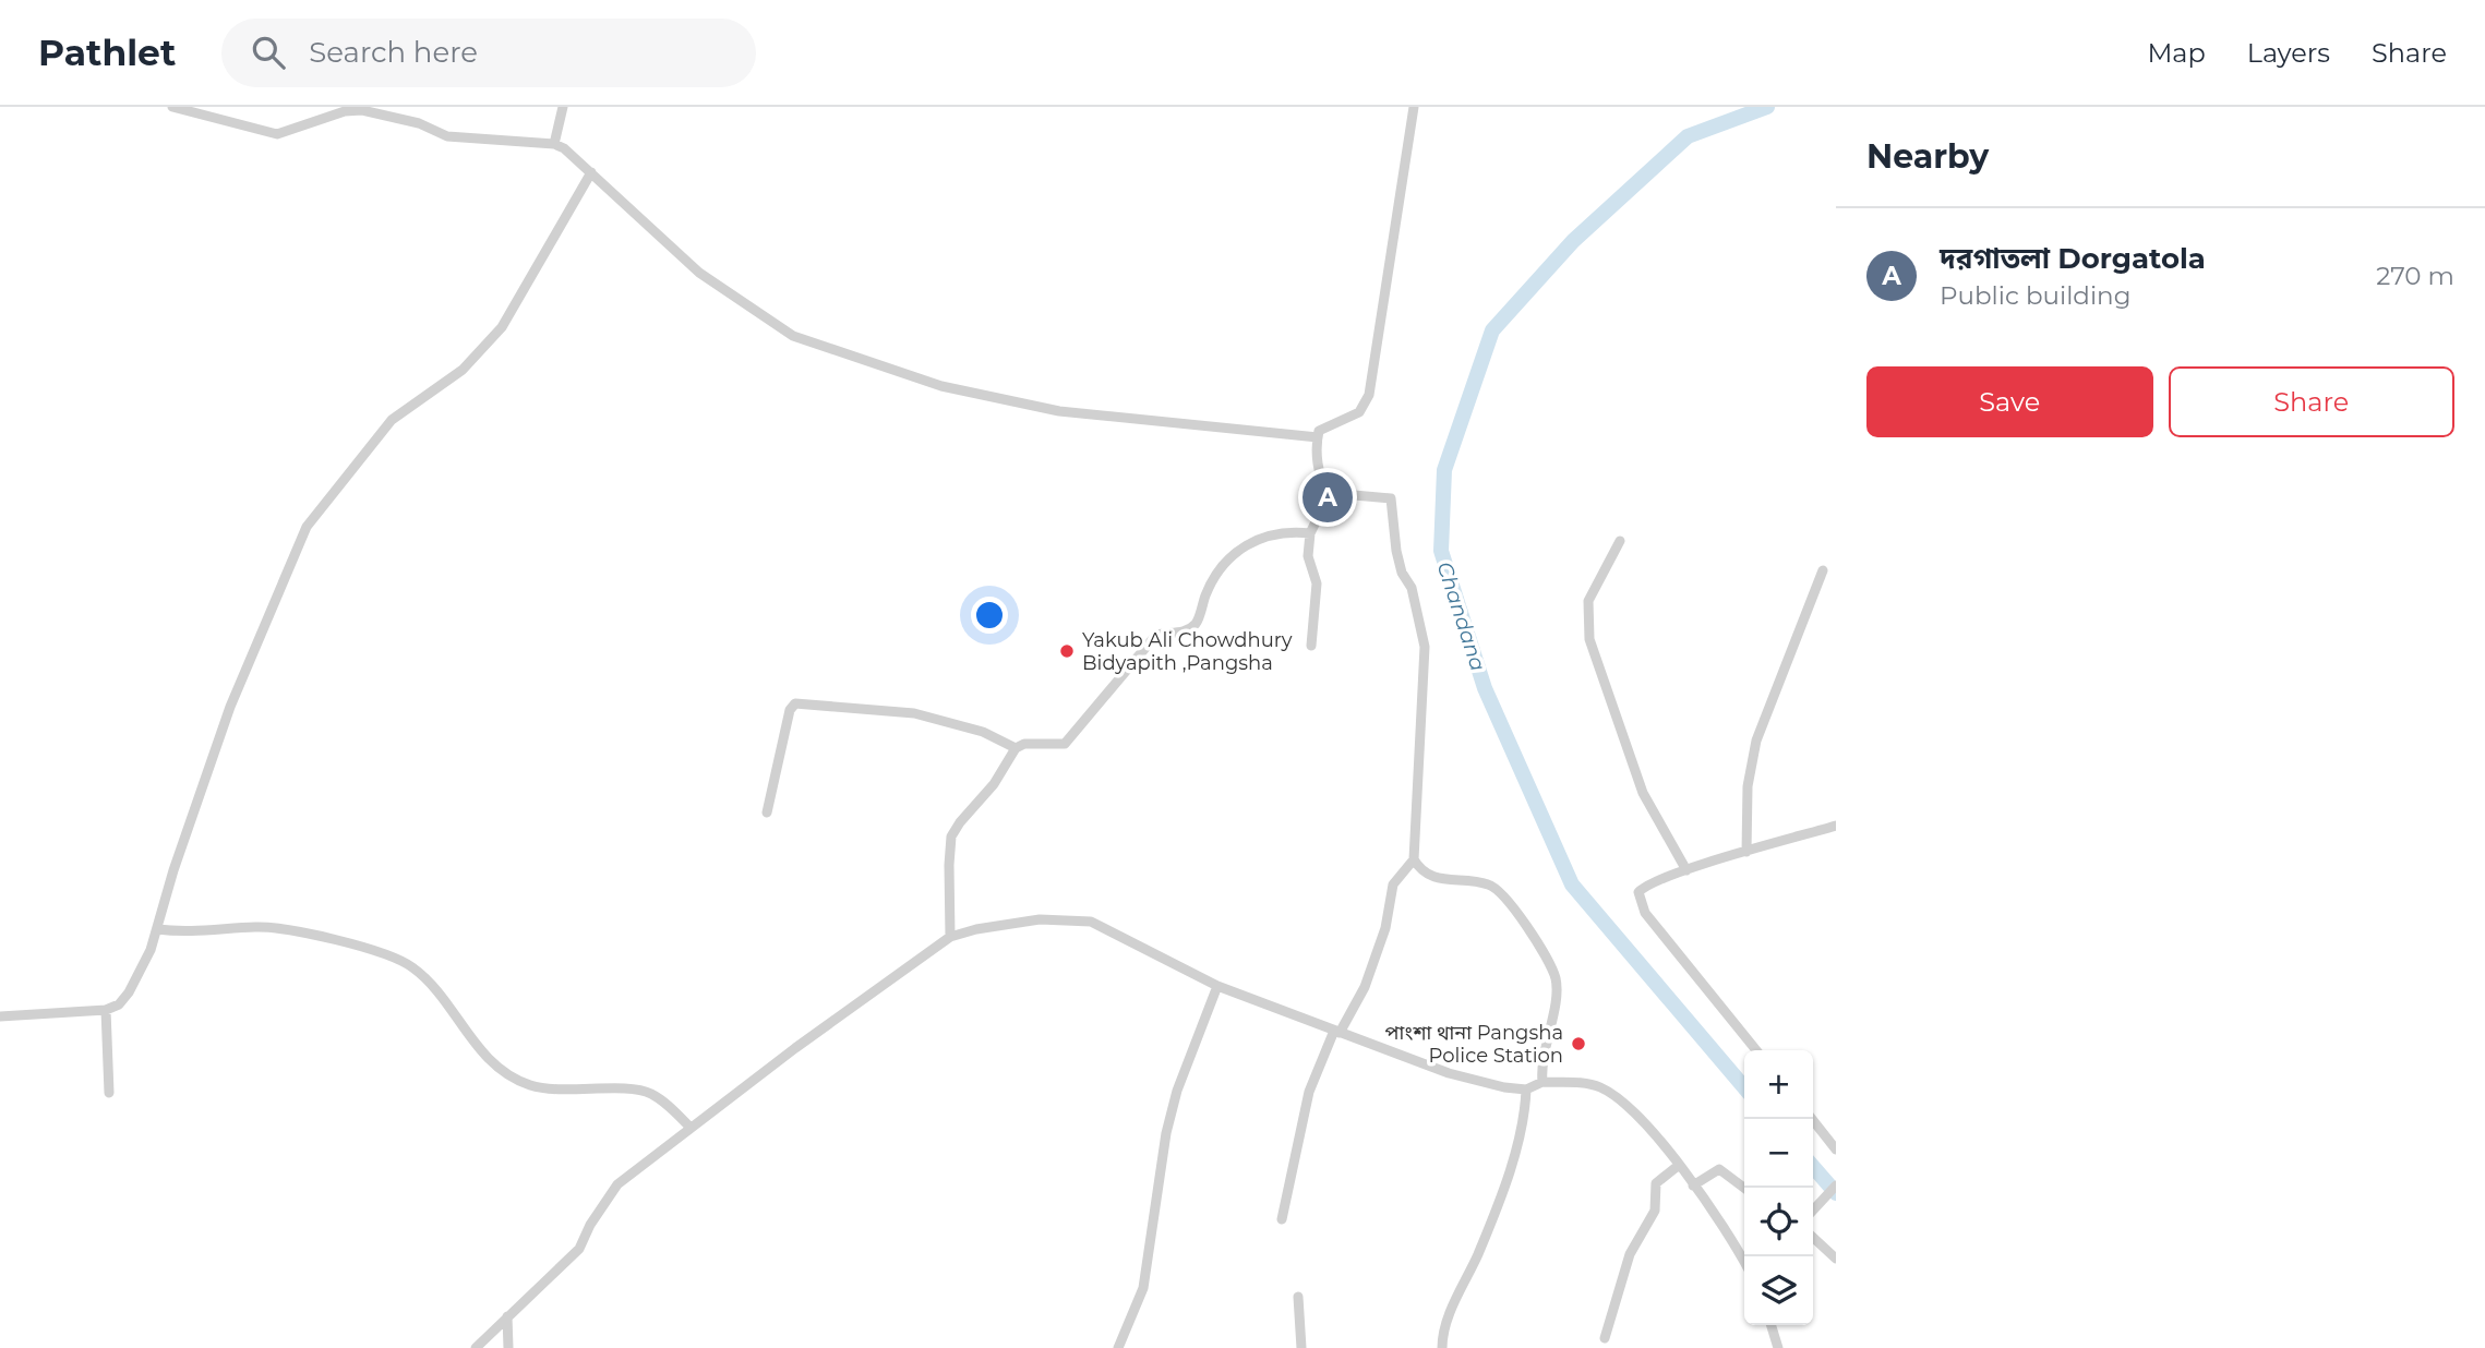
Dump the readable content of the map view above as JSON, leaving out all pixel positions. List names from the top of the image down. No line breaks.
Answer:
{"water":["Chandana"],"places":["Yakub Ali Chowdhury Bidyapith ,Pangsha","পাংশা থানা Pangsha Police Station"],"page":{"header":"Pathlet","search":"Search here","nav":["Map","Layers","Share"],"heading":"Nearby","list":[{"mark":"A","name":"দরগাতলা Dorgatola","note":"Public building","value":"270 m"}],"buttons":["Save","Share"],"pins":"A","map_buttons":["+","−"]}}
